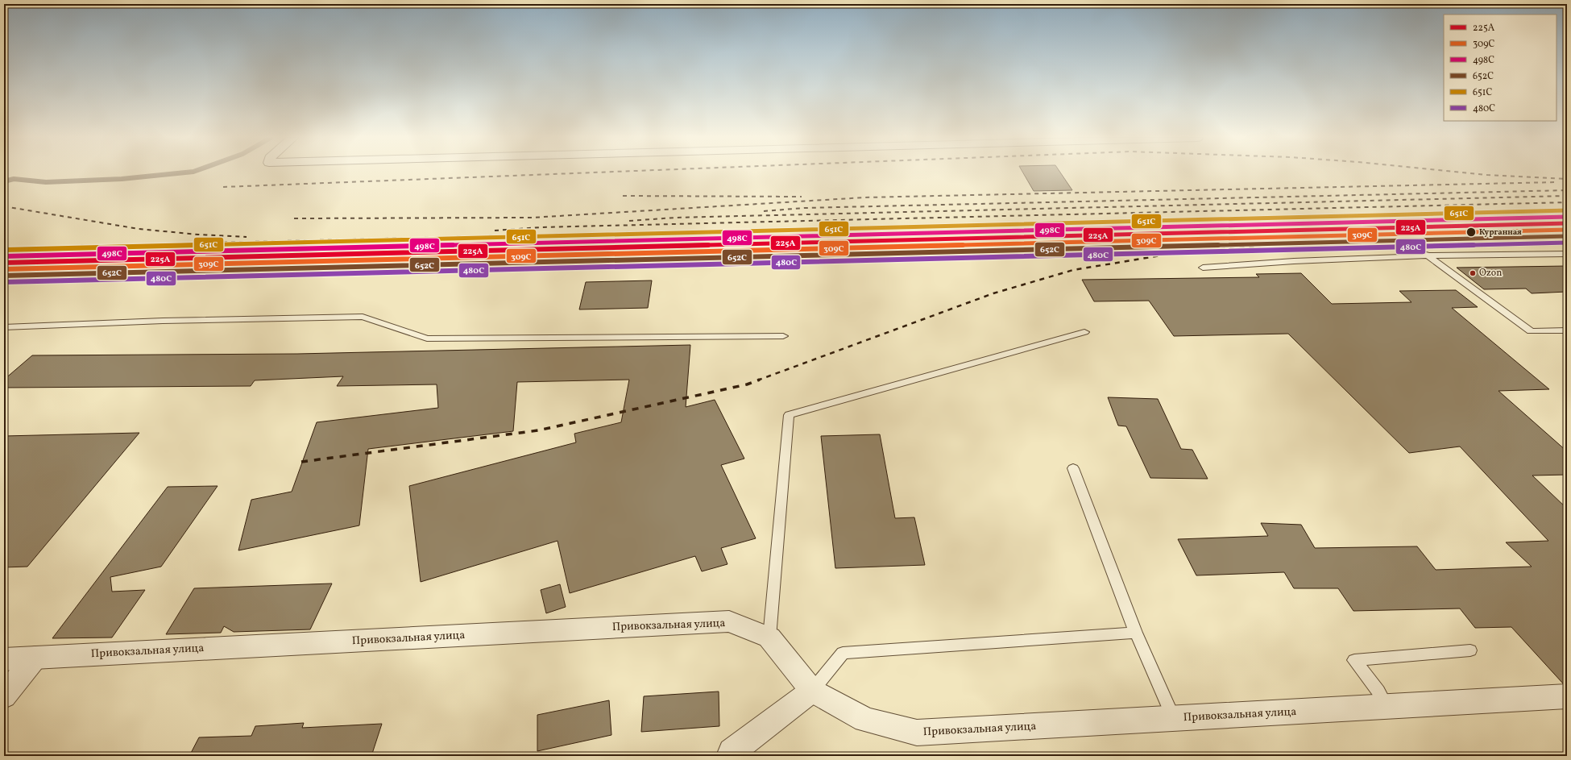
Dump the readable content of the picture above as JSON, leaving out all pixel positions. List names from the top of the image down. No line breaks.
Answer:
{"streets":{"street":["Привокзальная улица"]},"places":["Курганная","Ozon"],"lines":["transit line 651С","transit line 498С","transit line 225А","transit line 309С","transit line 652С","transit line 480С"],"legend":["225А","309С","498С","652С","651С","480С"]}
